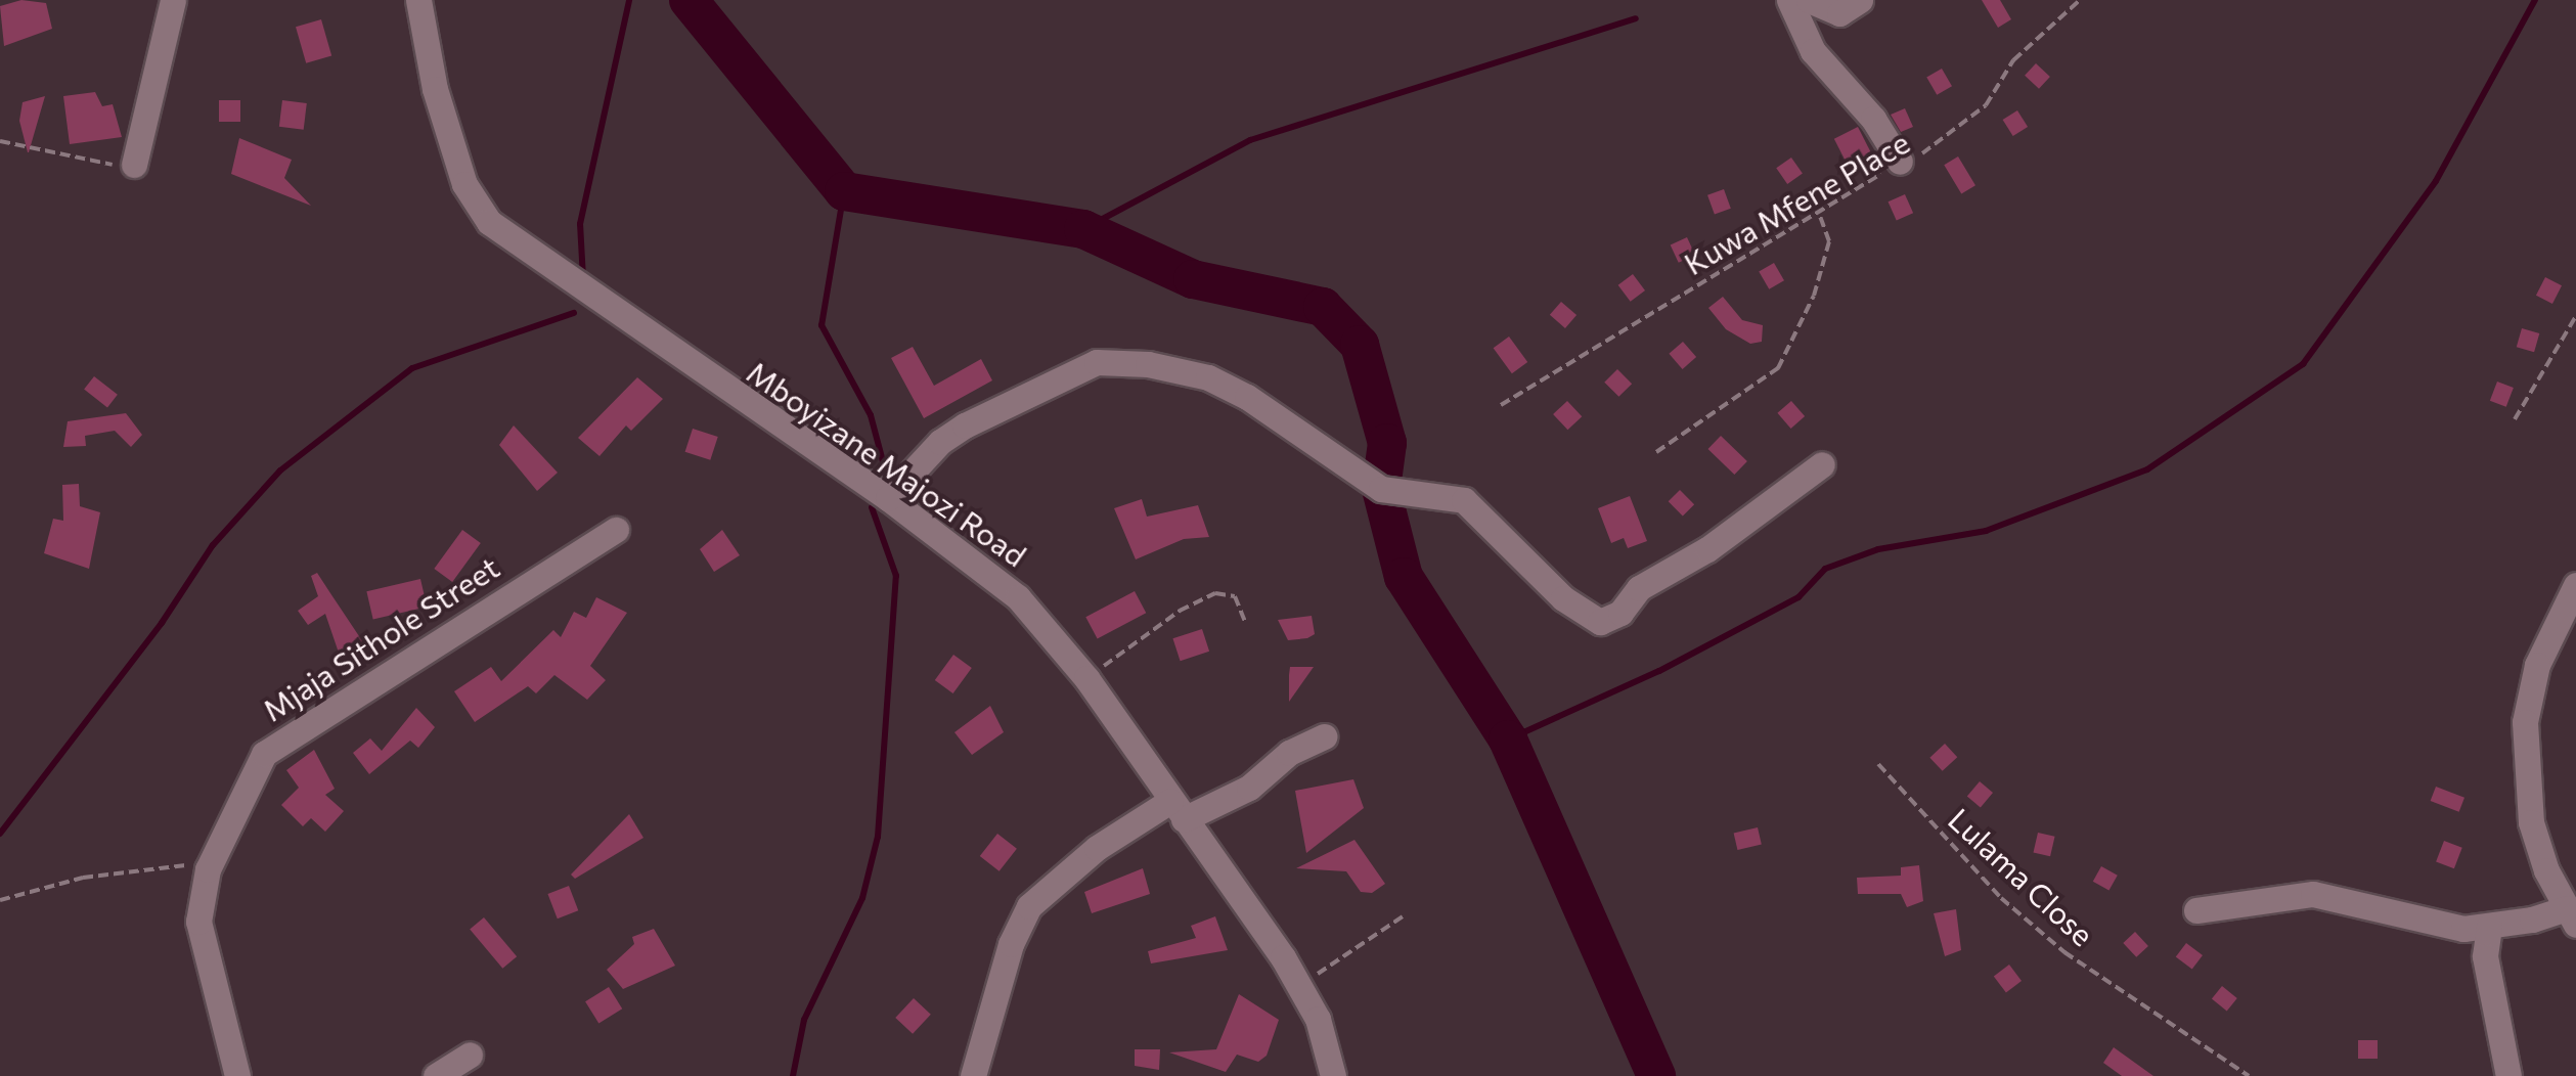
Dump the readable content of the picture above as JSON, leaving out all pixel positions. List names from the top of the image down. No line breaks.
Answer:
{"streets":{"street":["Mboyizane Majozi Road","Mjaja Sithole Street"],"path":["Kuwa Mfene Place","Lulama Close"]}}
